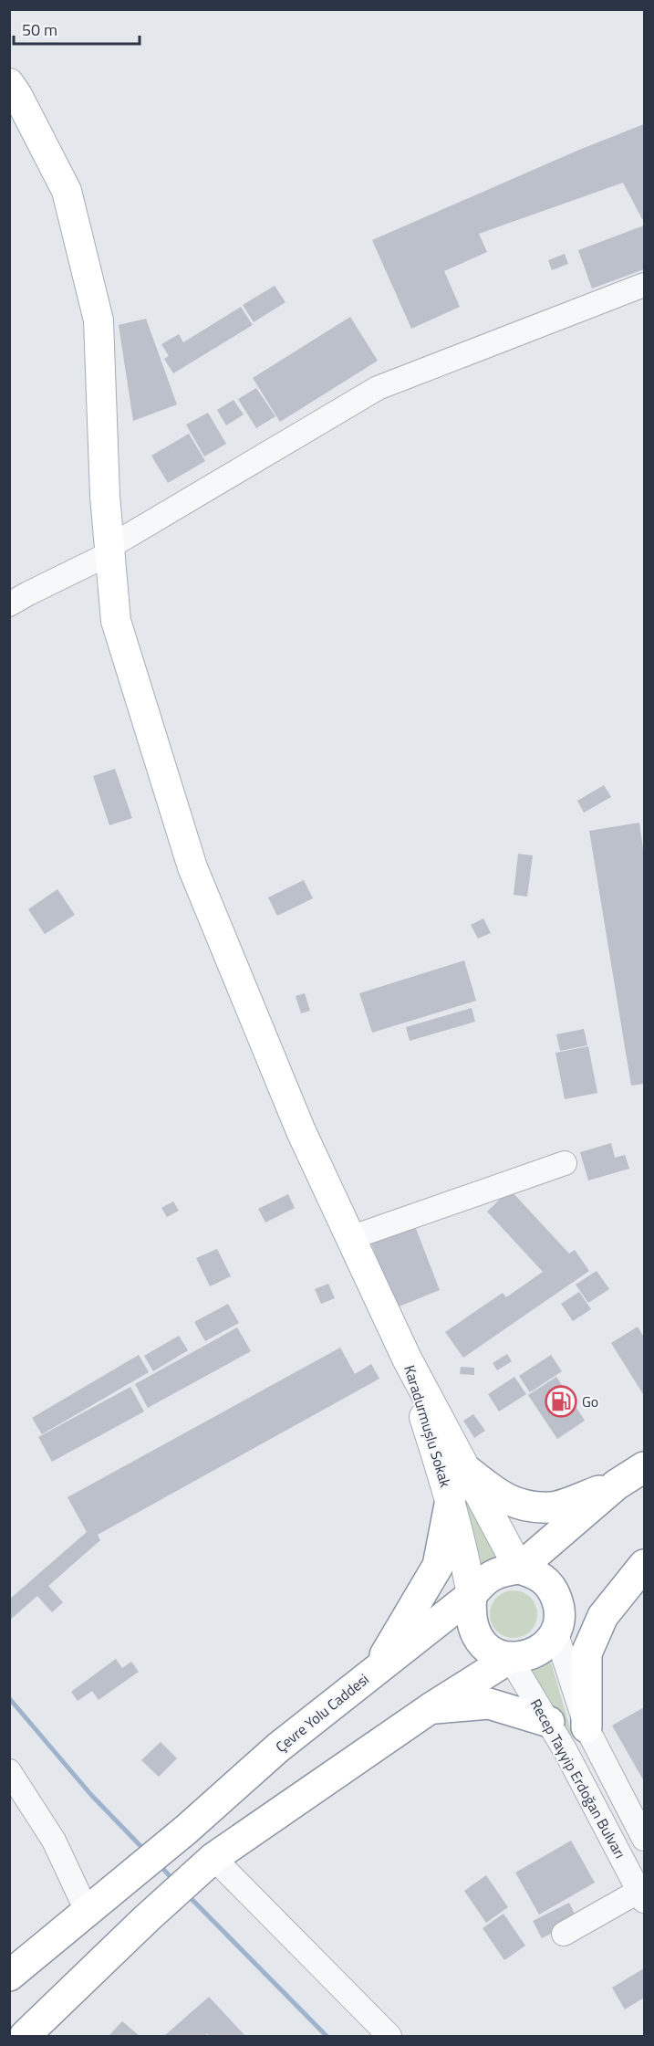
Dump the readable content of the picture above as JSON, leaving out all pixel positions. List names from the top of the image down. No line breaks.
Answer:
{"streets":{"highway":["Çevre Yolu Caddesi"],"main road":["Karadurmuşlu Sokak"],"street":["Recep Tayyip Erdoğan Bulvarı"]},"crossings":[["Karadurmuşlu Sokak","Çevre Yolu Caddesi"],["Karadurmuşlu Sokak","Recep Tayyip Erdoğan Bulvarı"],["Çevre Yolu Caddesi","Recep Tayyip Erdoğan Bulvarı"]],"places":{"fuel station":["Go"]},"scale_bar":"50 m"}
